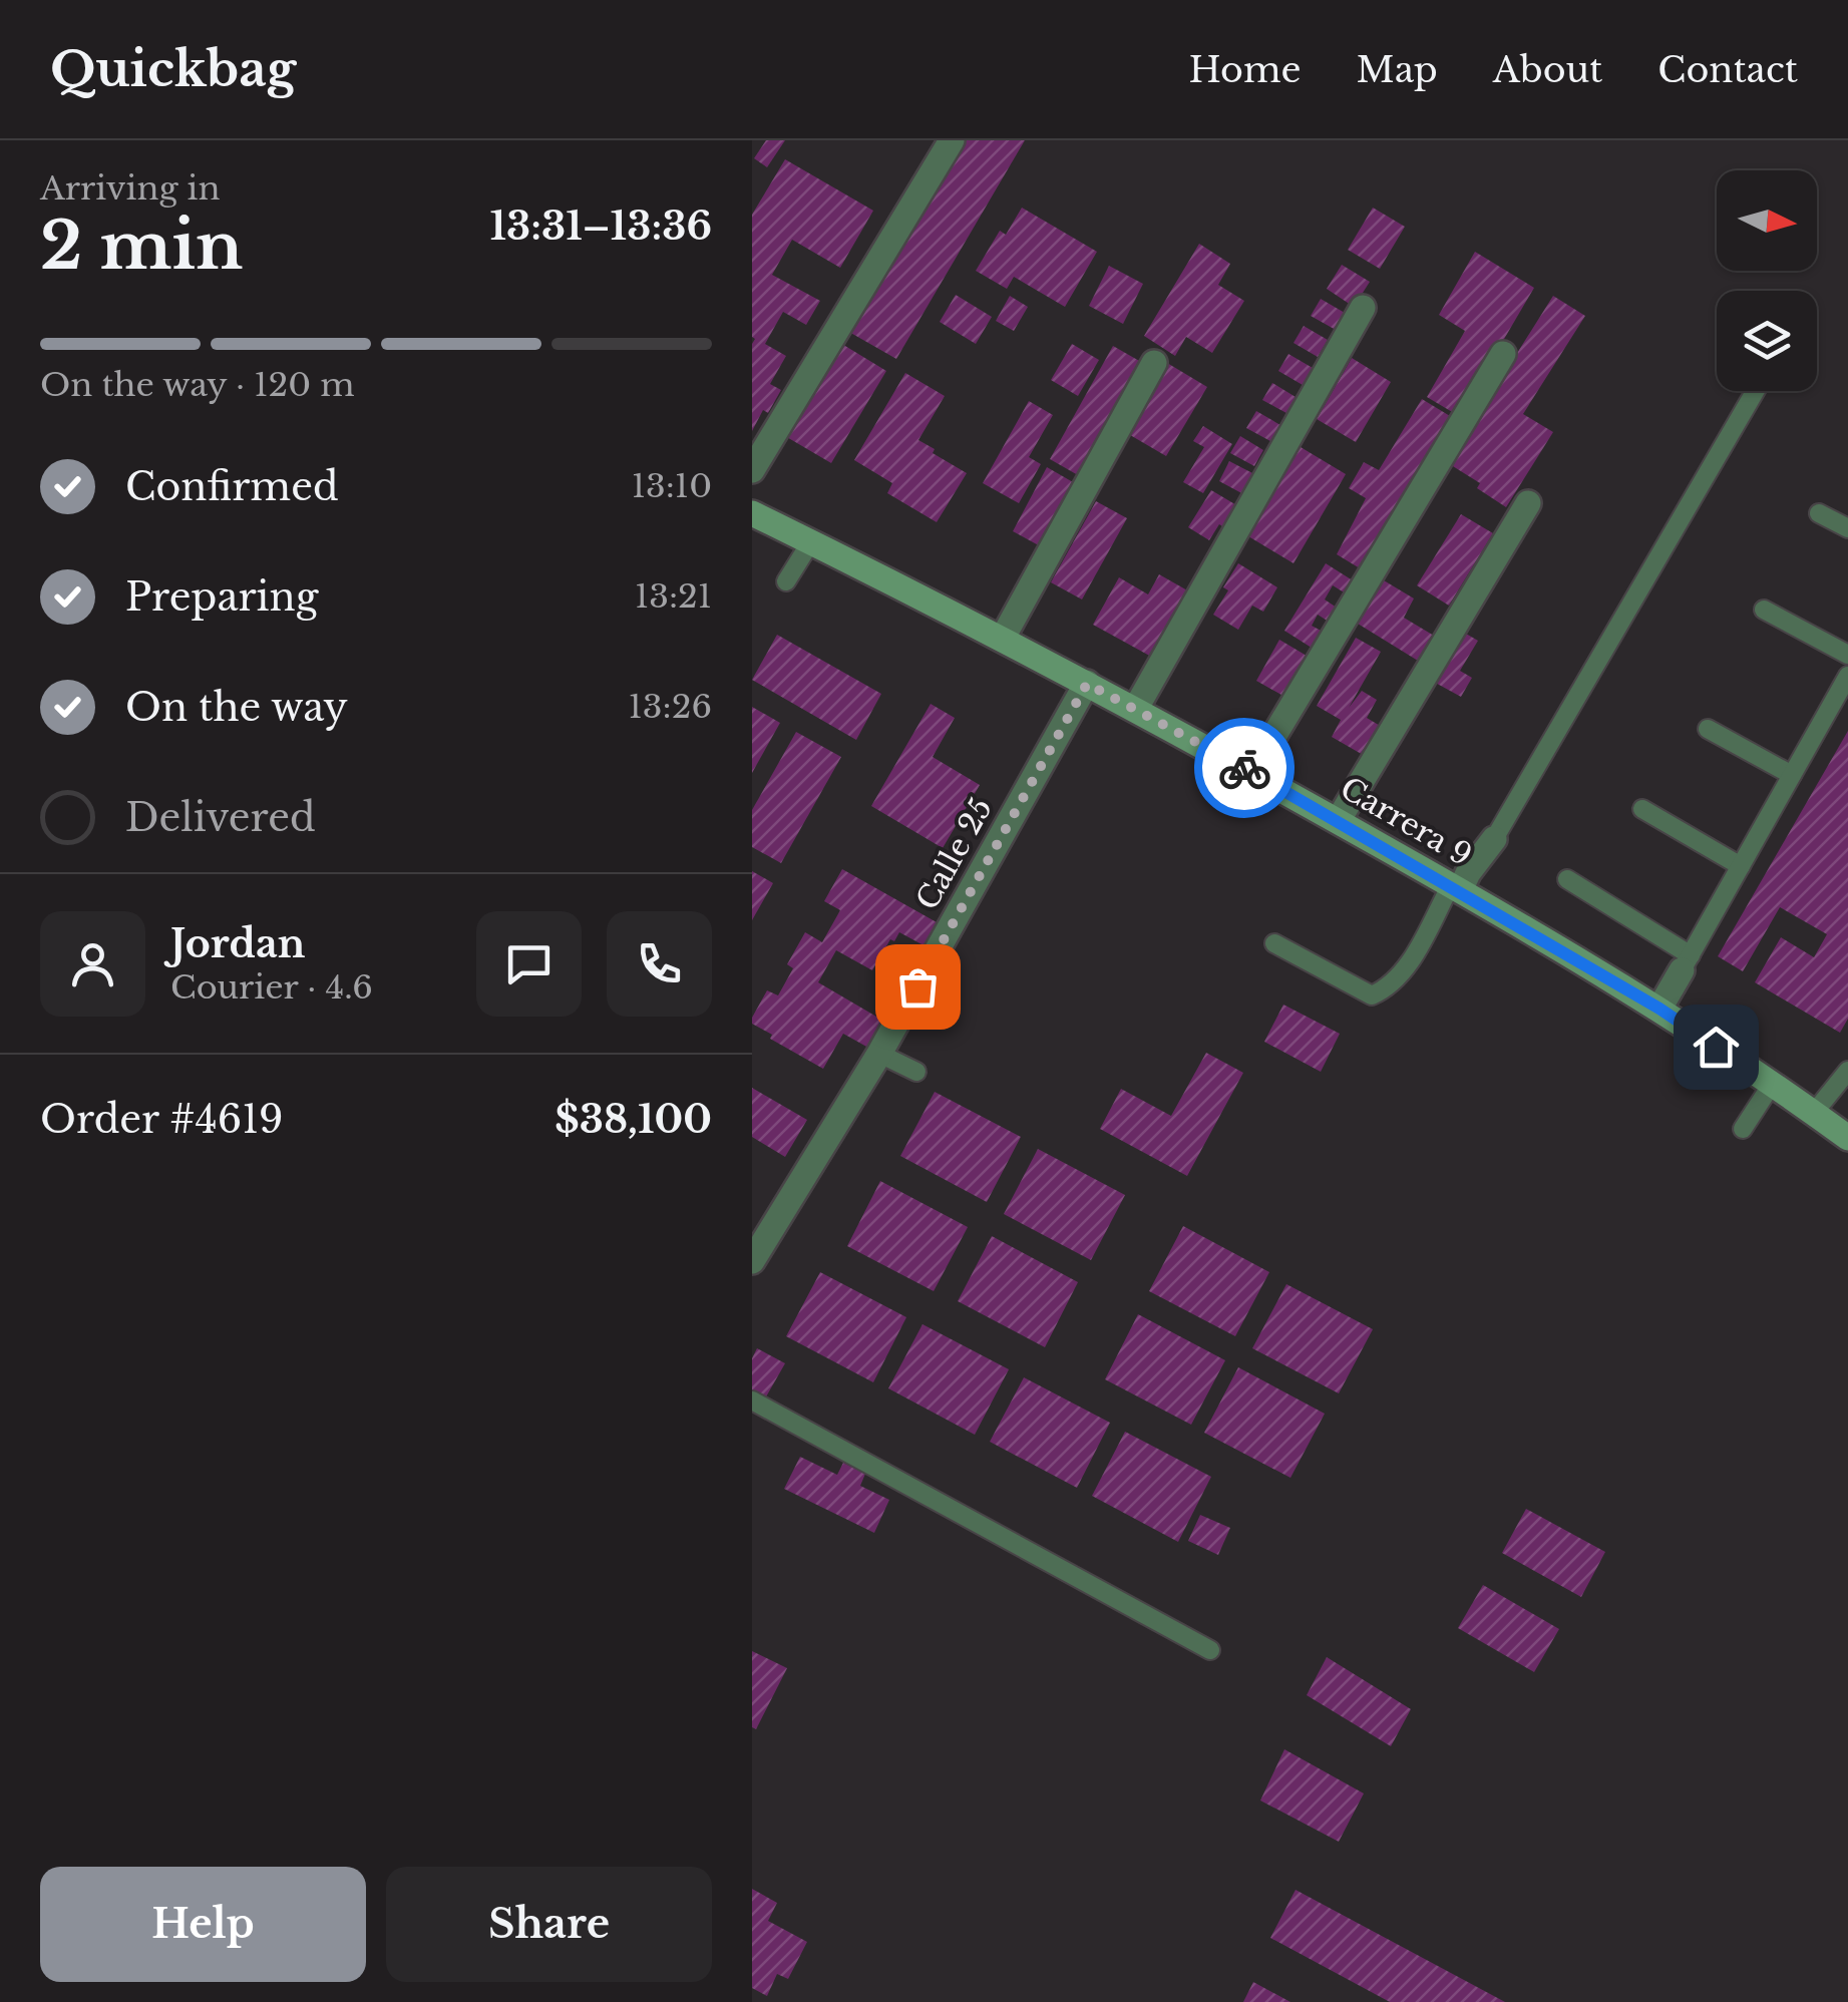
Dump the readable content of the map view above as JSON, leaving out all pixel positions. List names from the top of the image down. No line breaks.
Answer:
{"streets":{"main road":["Carrera 9"],"street":["Calle 25"]},"crossings":[["Carrera 9","Calle 25"]],"north":"right","page":{"header":"Quickbag","nav":["Home","Map","About","Contact"],"heading":["2 min","Arriving in","13:31–13:36"],"panel":["Jordan","Courier · 4.6","Order #4619","$38,100"],"bar":"On the way · 120 m","list":[["Confirmed","13:10"],["Preparing","13:21"],["On the way","13:26"],"Delivered"],"buttons":["Help","Share"]}}
